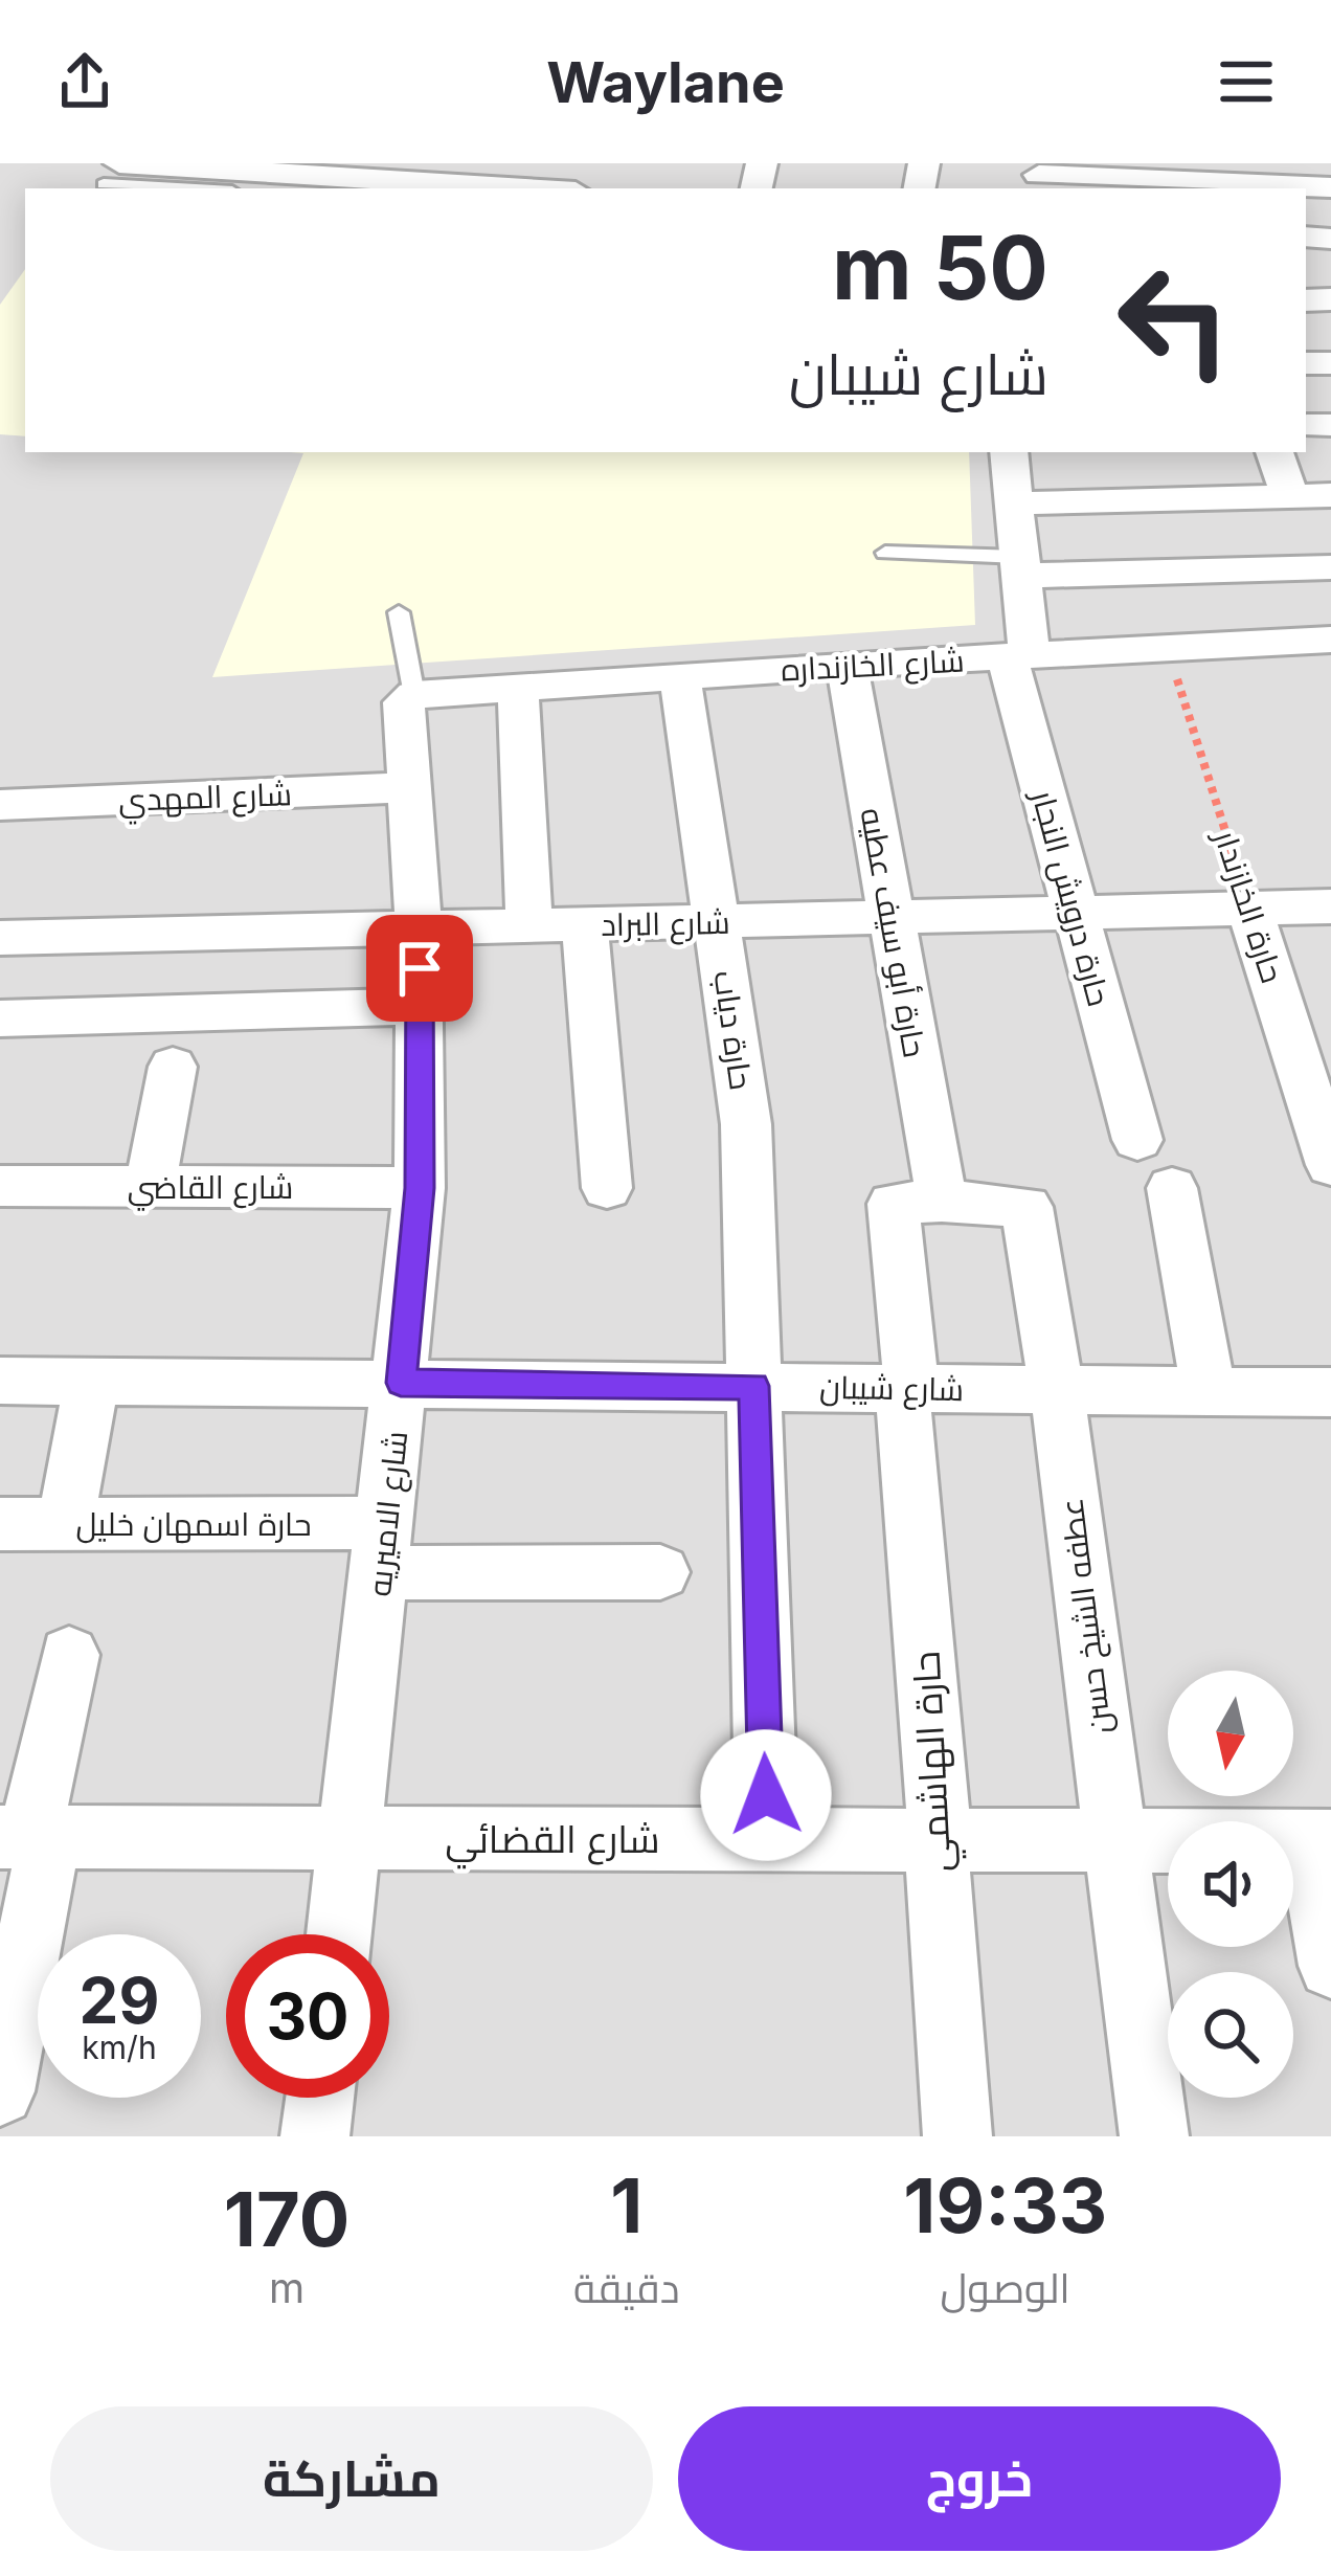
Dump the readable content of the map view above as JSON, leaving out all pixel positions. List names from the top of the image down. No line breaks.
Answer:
{"streets":{"street":["شارع الخازنداره","شارع المهدي","حارة درويش النجار","حارة الخازندار","شارع البراد","حارة أبو سيف عطيه","حارة دياب","شارع القاضي","شارع شيبان","شارع الاميريه","حارة اسمهان خليل","عطفه الشيخ حسن","حارة الهاشمي","شارع القضائي"]},"crossings":[["شارع الخازنداره","حارة درويش النجار"],["شارع الخازنداره","حارة الخازندار"],["شارع الخازنداره","حارة أبو سيف عطيه"],["شارع الخازنداره","حارة دياب"],["شارع الخازنداره","شارع الاميريه"],["شارع المهدي","شارع الاميريه"],["حارة درويش النجار","شارع البراد"],["حارة الخازندار","شارع البراد"],["شارع البراد","حارة أبو سيف عطيه"],["شارع البراد","حارة دياب"],["شارع البراد","شارع الاميريه"],["حارة أبو سيف عطيه","عطفه الشيخ حسن"],["حارة أبو سيف عطيه","حارة الهاشمي"],["حارة دياب","شارع شيبان"],["حارة دياب","شارع القضائي"],["شارع القاضي","شارع الاميريه"],["شارع شيبان","شارع الاميريه"],["شارع شيبان","عطفه الشيخ حسن"],["شارع شيبان","حارة الهاشمي"],["شارع الاميريه","حارة اسمهان خليل"],["شارع الاميريه","شارع القضائي"],["عطفه الشيخ حسن","حارة الهاشمي"],["عطفه الشيخ حسن","شارع القضائي"],["حارة الهاشمي","شارع القضائي"]],"north":"bottom","page":{"header":"Waylane","turn":["50 m","شارع شيبان"],"speed":"29 km/h","limit":"30","eta":["19:33","الوصول","1","دقيقة","170","m"],"buttons":["خروج","مشاركة"]}}
